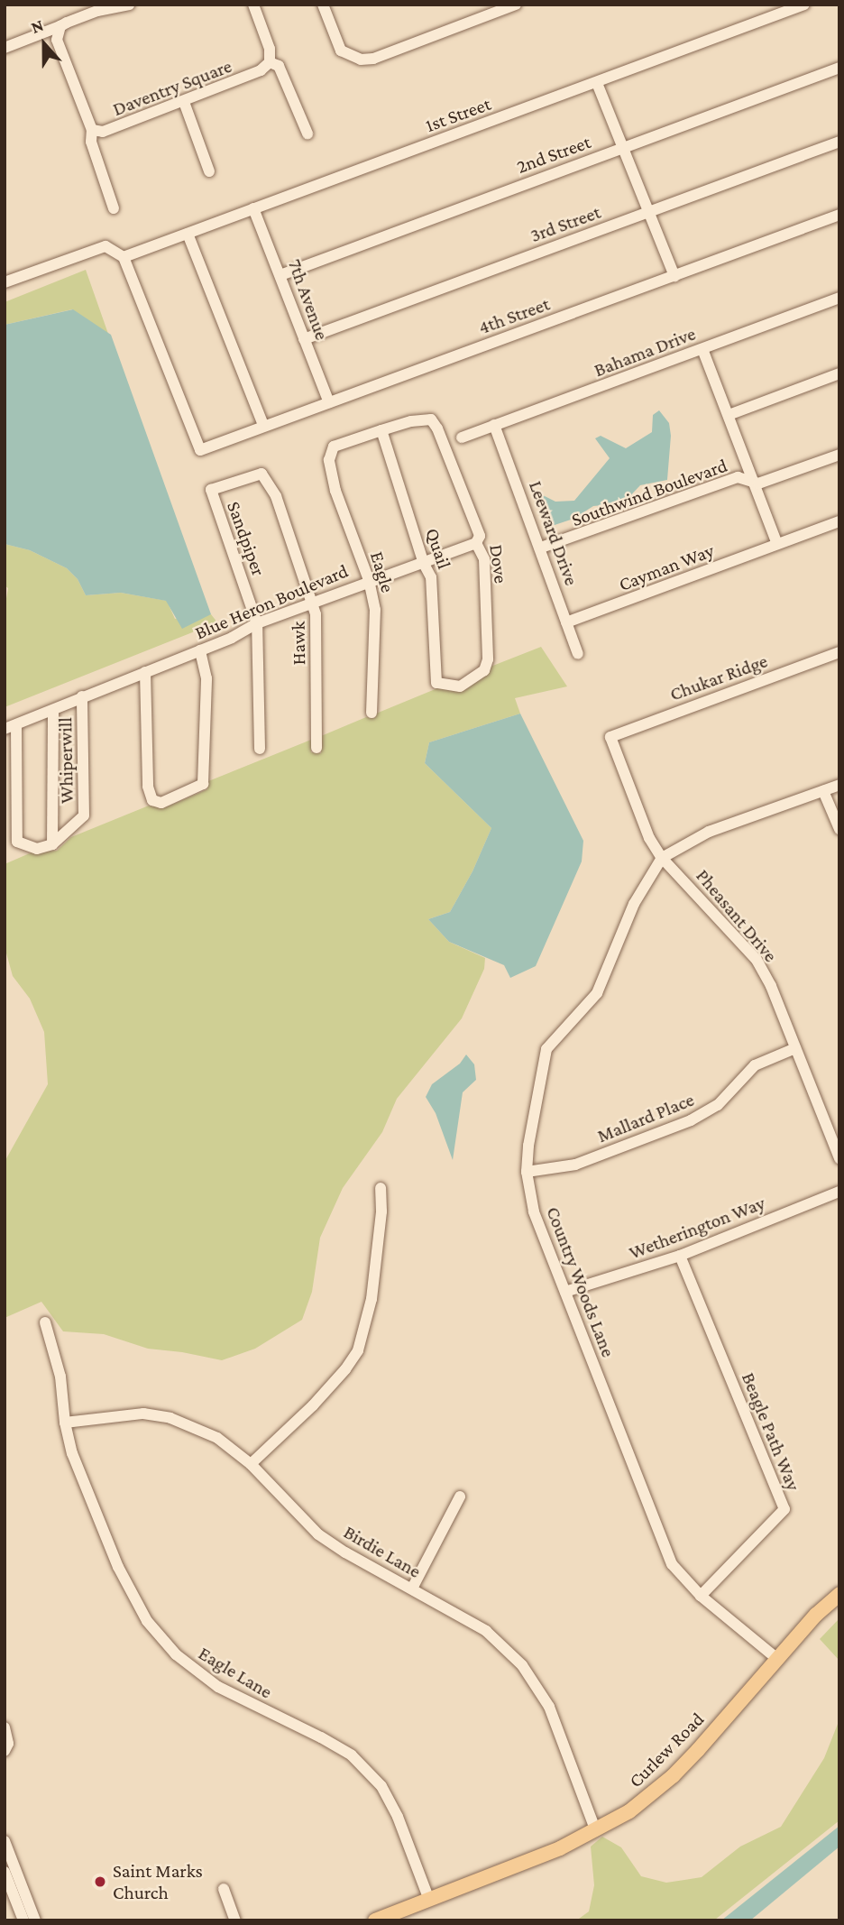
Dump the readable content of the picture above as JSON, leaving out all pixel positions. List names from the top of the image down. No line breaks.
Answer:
{"streets":{"main road":["Curlew Road"],"street":["Daventry Square","1st Street","2nd Street","3rd Street","7th Avenue","4th Street","Bahama Drive","Southwind Boulevard","Leeward Drive","Sandpiper","Quail","Dove","Cayman Way","Eagle","Blue Heron Boulevard","Hawk","Chukar Ridge","Whiperwill","Pheasant Drive","Mallard Place","Wetherington Way","Country Woods Lane","Beagle Path Way","Birdie Lane","Eagle Lane"]},"crossings":[["1st Street","7th Avenue"],["1st Street","4th Street"],["2nd Street","7th Avenue"],["3rd Street","7th Avenue"],["7th Avenue","4th Street"],["Bahama Drive","Leeward Drive"],["Southwind Boulevard","Leeward Drive"],["Leeward Drive","Cayman Way"],["Sandpiper","Blue Heron Boulevard"],["Sandpiper","Hawk"],["Quail","Dove"],["Quail","Eagle"],["Quail","Blue Heron Boulevard"],["Dove","Eagle"],["Dove","Blue Heron Boulevard"],["Eagle","Blue Heron Boulevard"],["Blue Heron Boulevard","Hawk"],["Blue Heron Boulevard","Whiperwill"],["Chukar Ridge","Pheasant Drive"],["Pheasant Drive","Mallard Place"],["Pheasant Drive","Country Woods Lane"],["Mallard Place","Country Woods Lane"],["Wetherington Way","Country Woods Lane"],["Wetherington Way","Beagle Path Way"],["Country Woods Lane","Beagle Path Way"],["Country Woods Lane","Curlew Road"],["Birdie Lane","Eagle Lane"],["Birdie Lane","Curlew Road"],["Eagle Lane","Curlew Road"]],"places":["Saint Marks Church"],"north":"top"}
